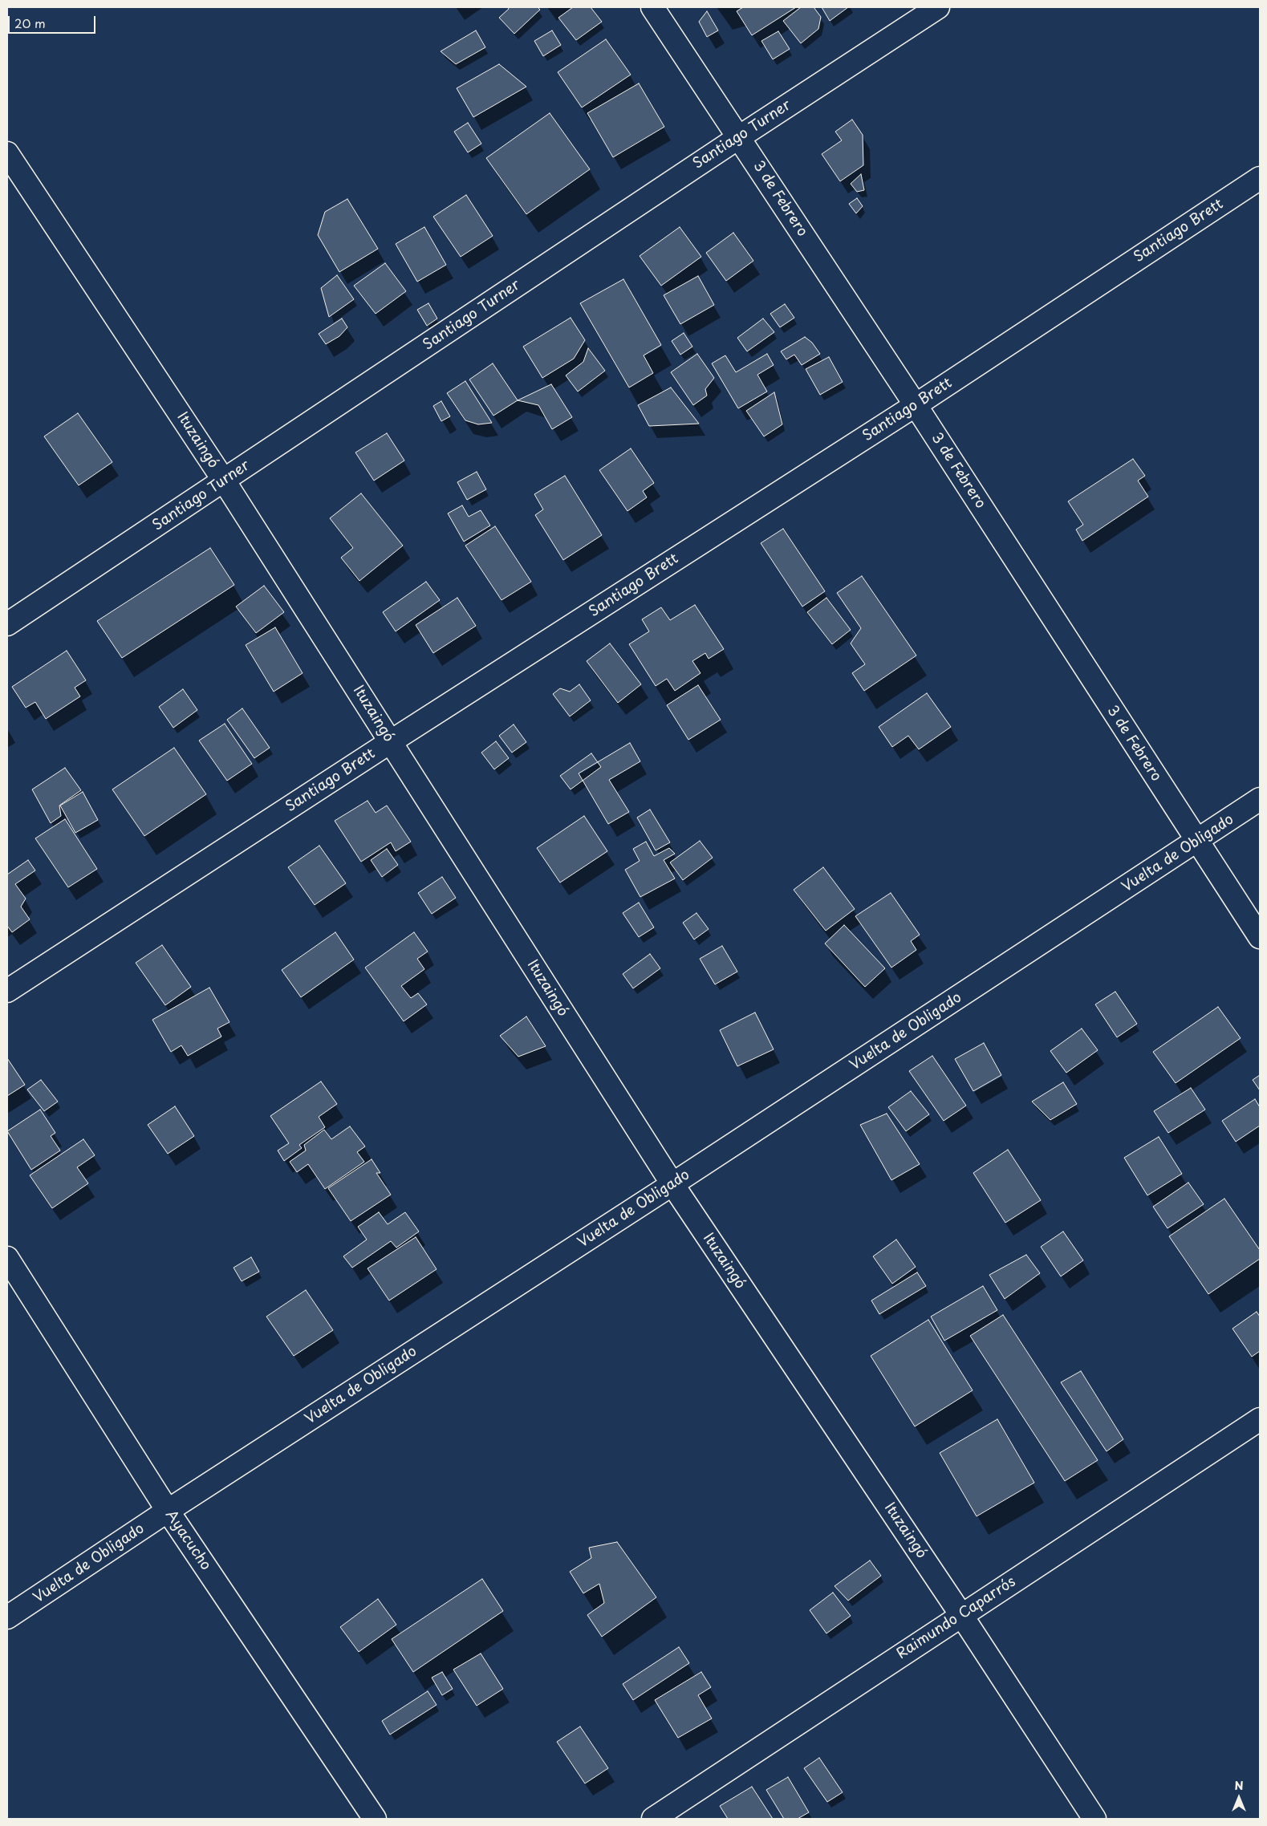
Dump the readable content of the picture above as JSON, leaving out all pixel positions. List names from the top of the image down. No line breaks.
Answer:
{"streets":{"street":["Santiago Turner","3 de Febrero","Santiago Brett","Ituzaingó","Vuelta de Obligado","Ayacucho","Raimundo Caparrós"]},"crossings":[["Santiago Turner","3 de Febrero"],["Santiago Turner","Ituzaingó"],["3 de Febrero","Santiago Brett"],["3 de Febrero","Vuelta de Obligado"],["Santiago Brett","Ituzaingó"],["Ituzaingó","Vuelta de Obligado"],["Ituzaingó","Raimundo Caparrós"],["Vuelta de Obligado","Ayacucho"]],"scale_bar":"20 m","north":"top"}
